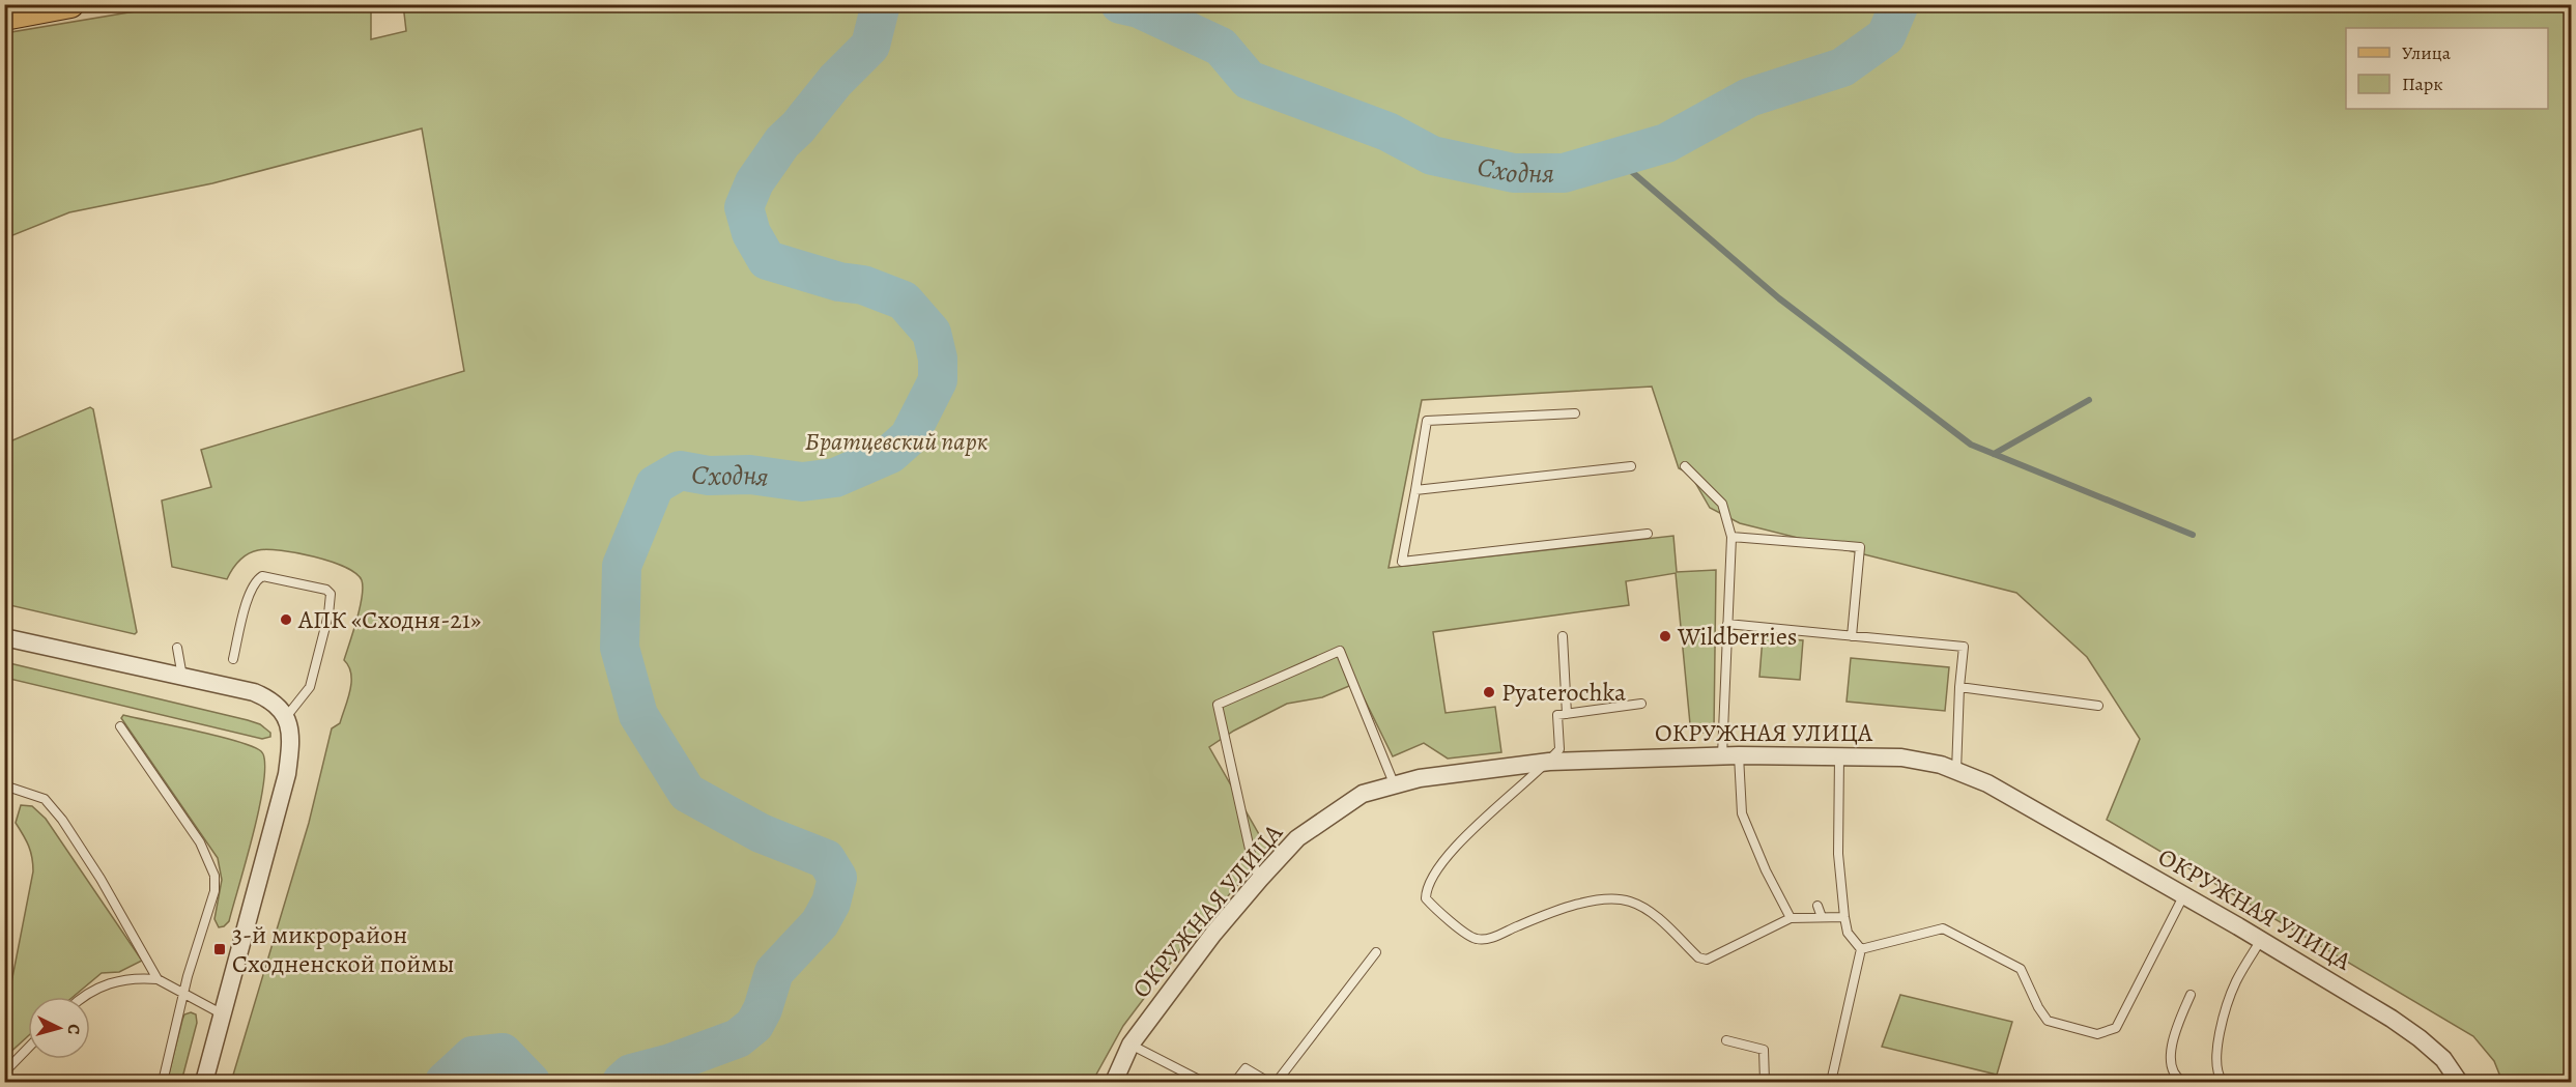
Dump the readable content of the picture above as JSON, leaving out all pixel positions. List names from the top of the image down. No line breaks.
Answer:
{"streets":{"street":["ОКРУЖНАЯ УЛИЦА"]},"water":["Сходня"],"parks":["Братцевский парк"],"places":{"other":["АПК «Сходня-21»","Wildberries","Pyaterochka"],"transit":["3-й микрорайон Сходненской поймы"]},"legend":["Улица","Парк"],"north":"right"}
